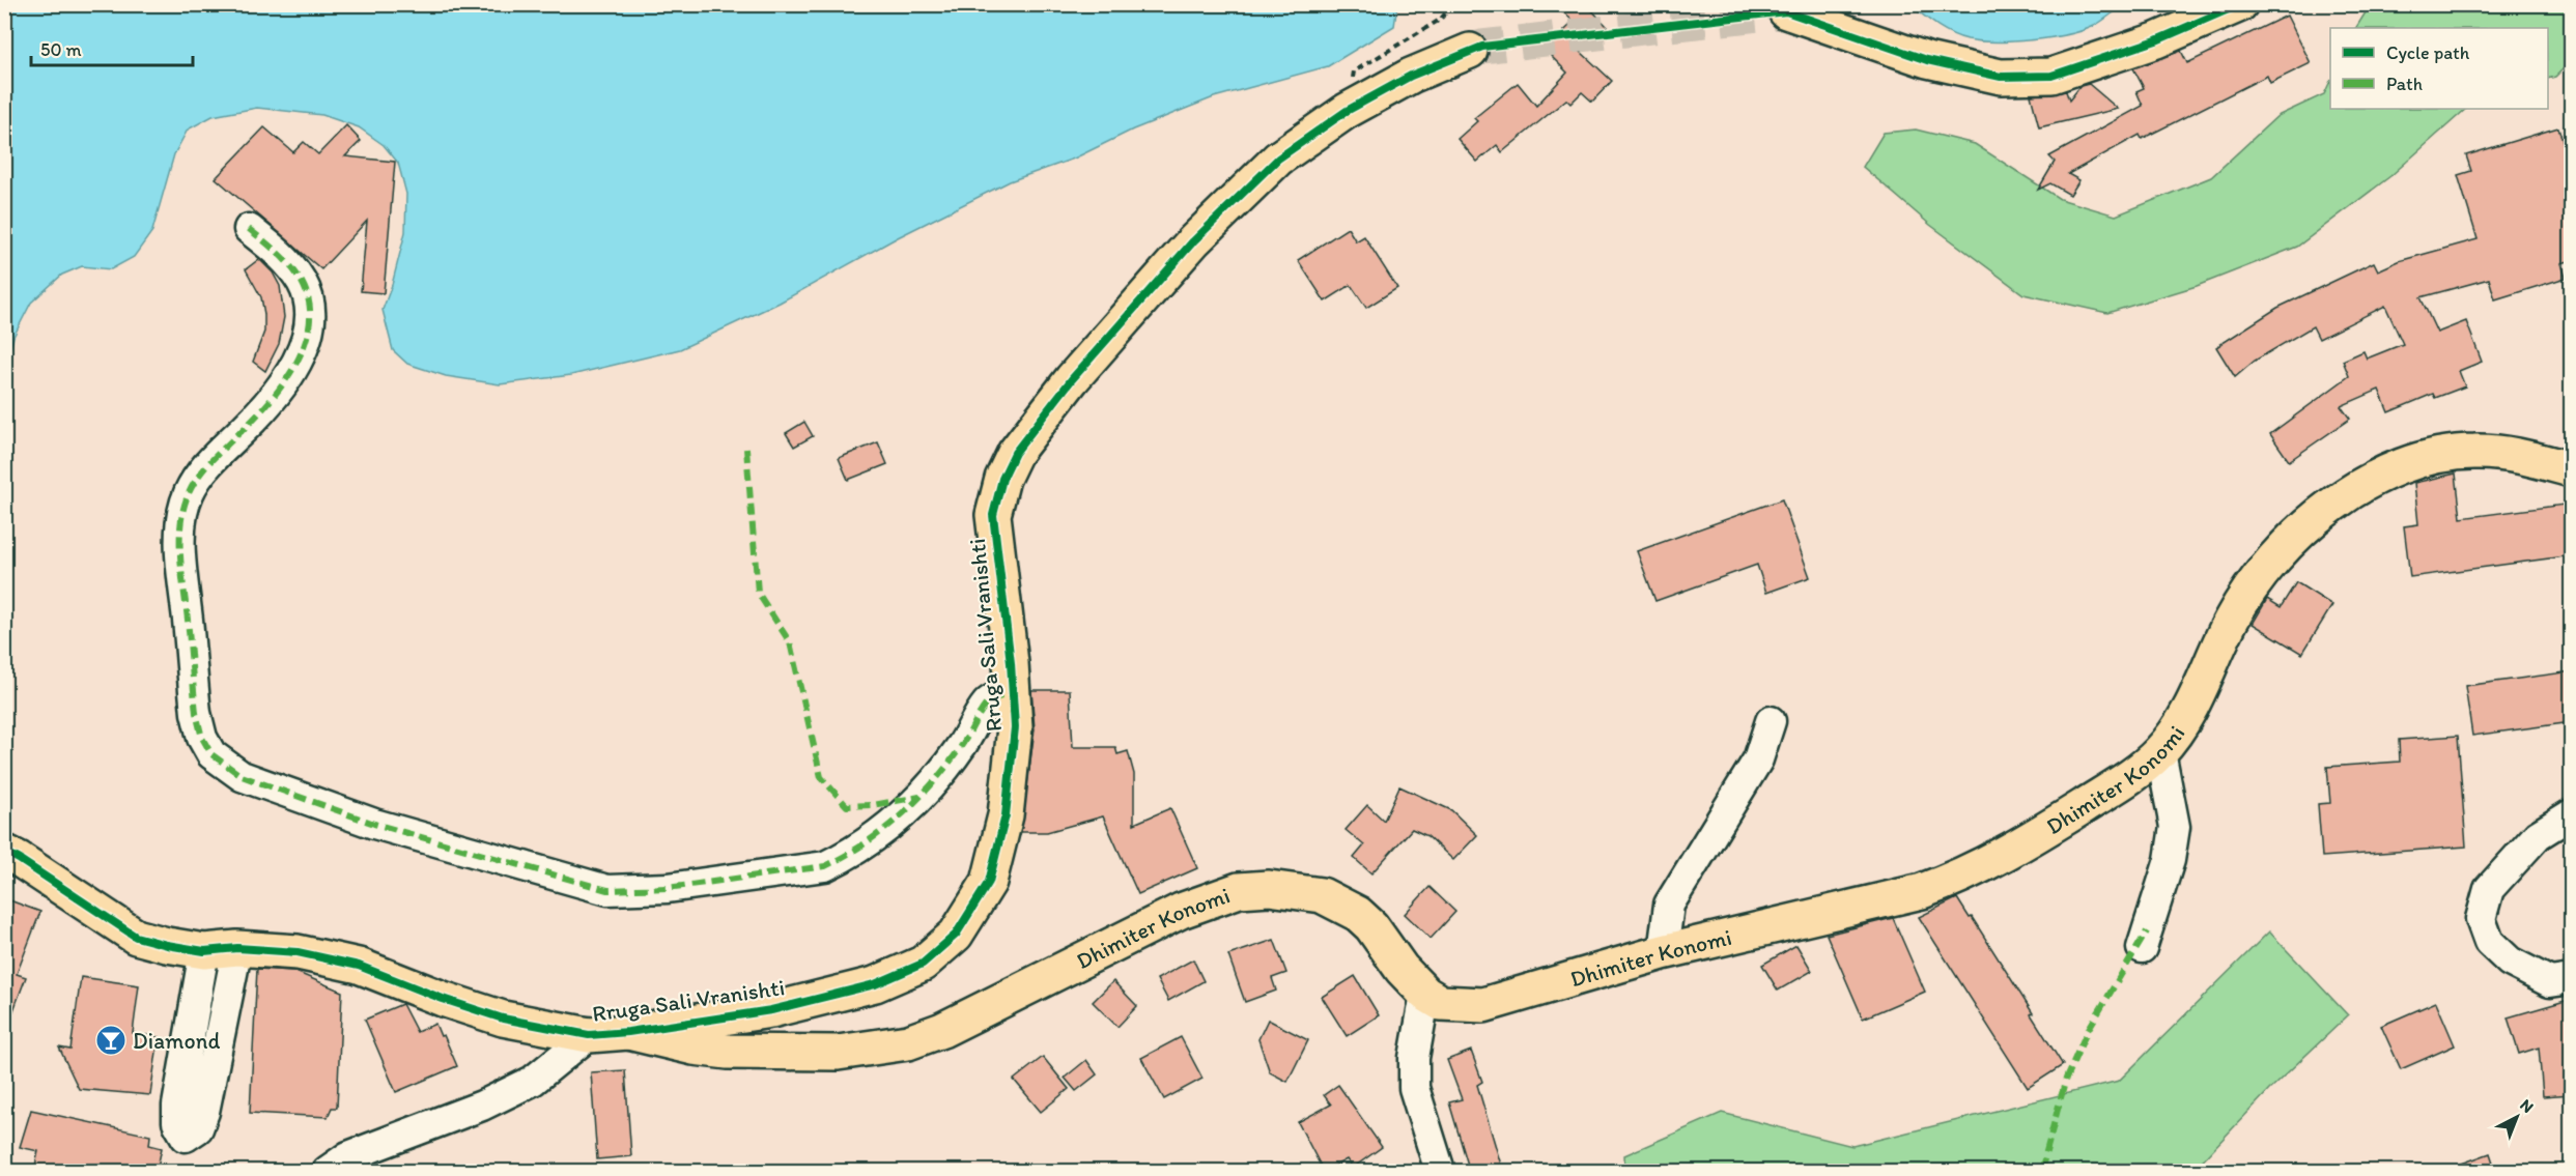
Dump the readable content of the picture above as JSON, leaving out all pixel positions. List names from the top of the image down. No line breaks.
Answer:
{"streets":{"main road":["Rruga Sali Vranishti","Dhimiter Konomi"]},"crossings":[["Rruga Sali Vranishti","Dhimiter Konomi"]],"places":{"bar":["Diamond"]},"legend":["Cycle path","Path"],"scale_bar":"50 m","north":"top right"}
